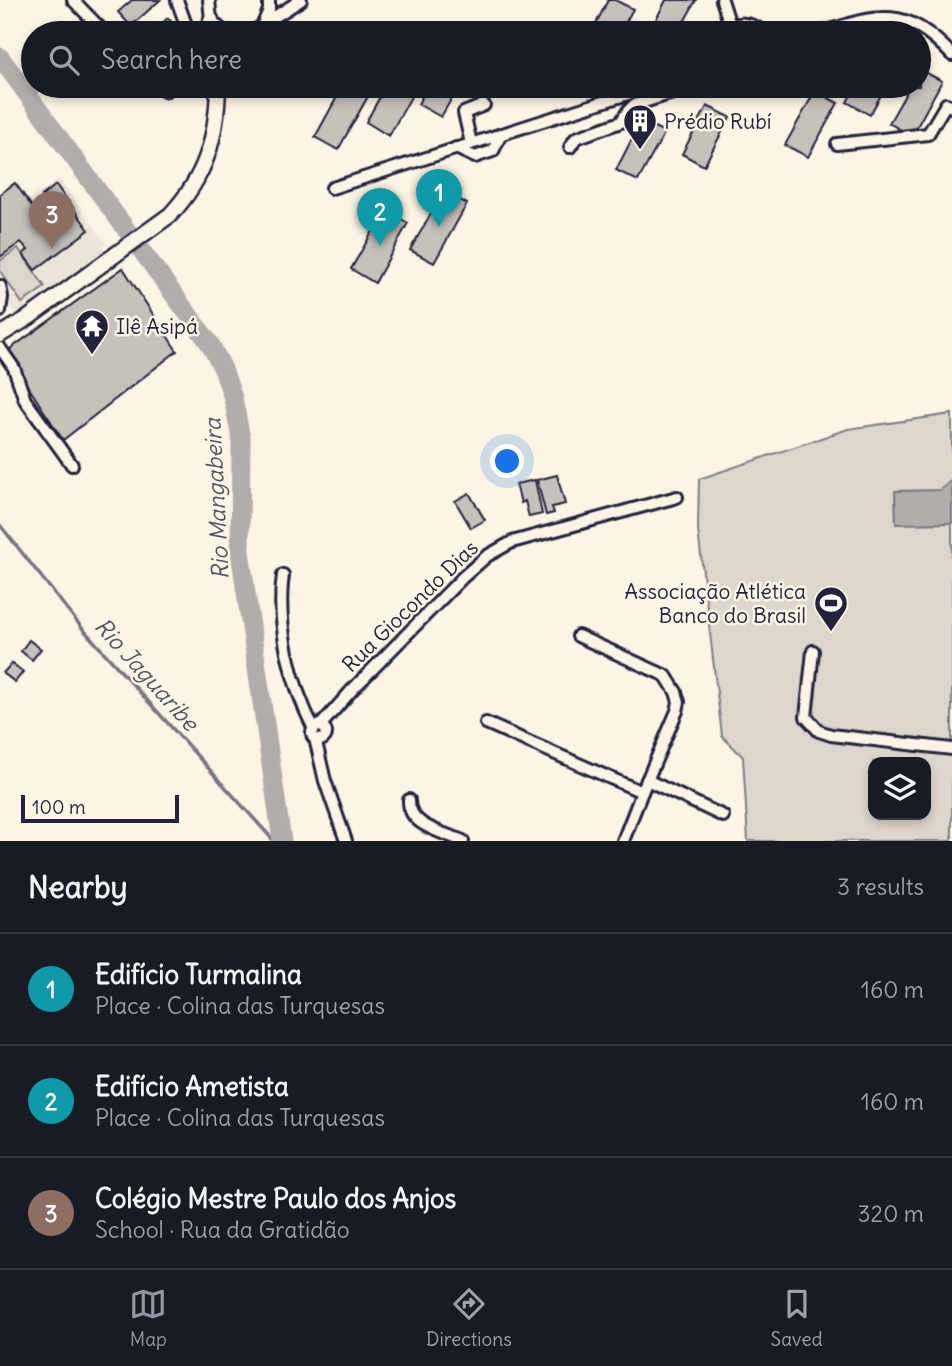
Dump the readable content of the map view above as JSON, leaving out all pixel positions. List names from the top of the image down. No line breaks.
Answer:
{"streets":{"street":["Rua Giocondo Dias"]},"water":["Rio Mangabeira","Rio Jaguaribe"],"places":{"building":["Prédio Rubí"],"temple":["Ilê Asipá"],"sports":["Associação Atlética Banco do Brasil"]},"scale_bar":"100 m","page":{"search":"Search here","pins":["1","2","3"],"scale":"100 m","heading":["Nearby","3 results"],"list":[{"mark":"1","name":"Edifício Turmalina","note":"Place · Colina das Turquesas","value":"160 m"},{"mark":"2","name":"Edifício Ametista","note":"Place · Colina das Turquesas","value":"160 m"},{"mark":"3","name":"Colégio Mestre Paulo dos Anjos","note":"School · Rua da Gratidão","value":"320 m"}],"nav":["Map","Directions","Saved"]}}
